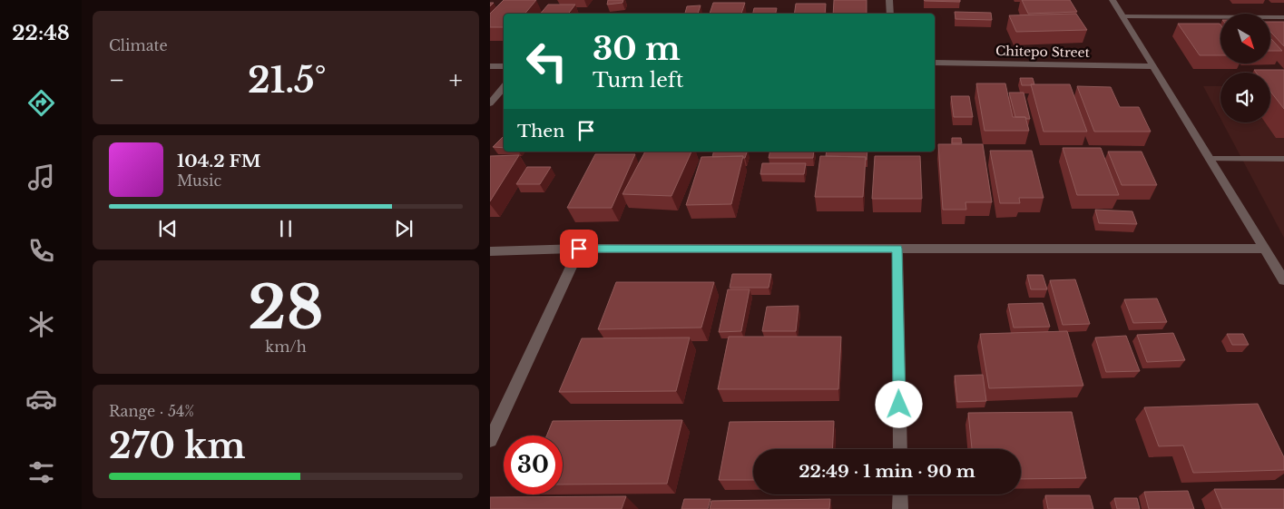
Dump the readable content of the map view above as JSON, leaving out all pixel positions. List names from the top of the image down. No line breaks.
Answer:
{"streets":{"street":["Chitepo Street"]},"north":"bottom right","page":{"tabs":"22:48","tile":["Climate",["28","km/h"],["Range · 54%","270 km"]],"turn":["30 m","Turn left"],"heat":["−","21.5°","+"],"then":"Then","song":["104.2 FM","Music"],"limit":"30","trip":"22:49 · 1 min · 90 m"}}
